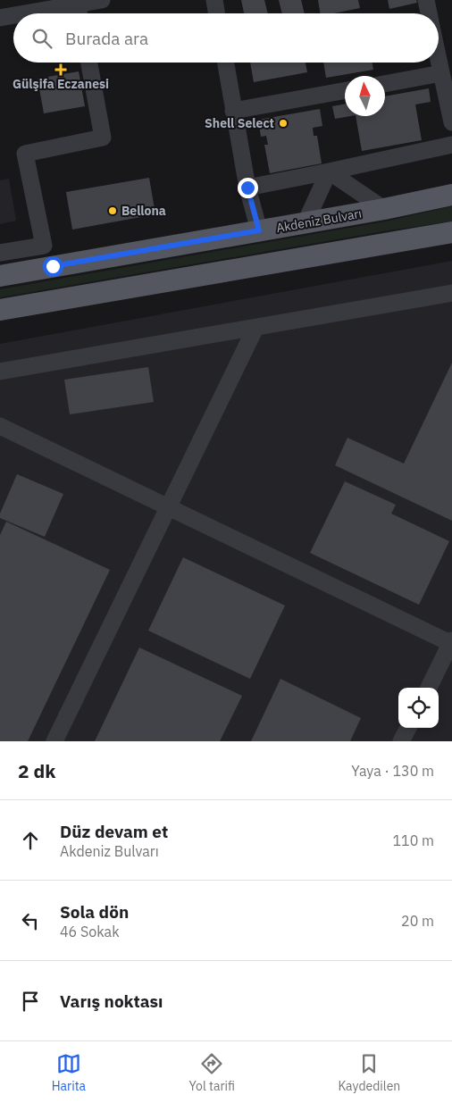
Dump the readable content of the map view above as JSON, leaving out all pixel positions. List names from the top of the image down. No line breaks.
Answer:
{"streets":{"main road":["Akdeniz Bulvarı"]},"places":{"health":["Gülşifa Eczanesi"],"other":["Shell Select","Bellona"]},"north":"top","page":{"search":"Burada ara","heading":["2 dk","Yaya · 130 m"],"list":[["Düz devam et","Akdeniz Bulvarı","110 m"],["Sola dön","46 Sokak","20 m"],"Varış noktası"],"nav":["Harita","Yol tarifi","Kaydedilen"]}}
